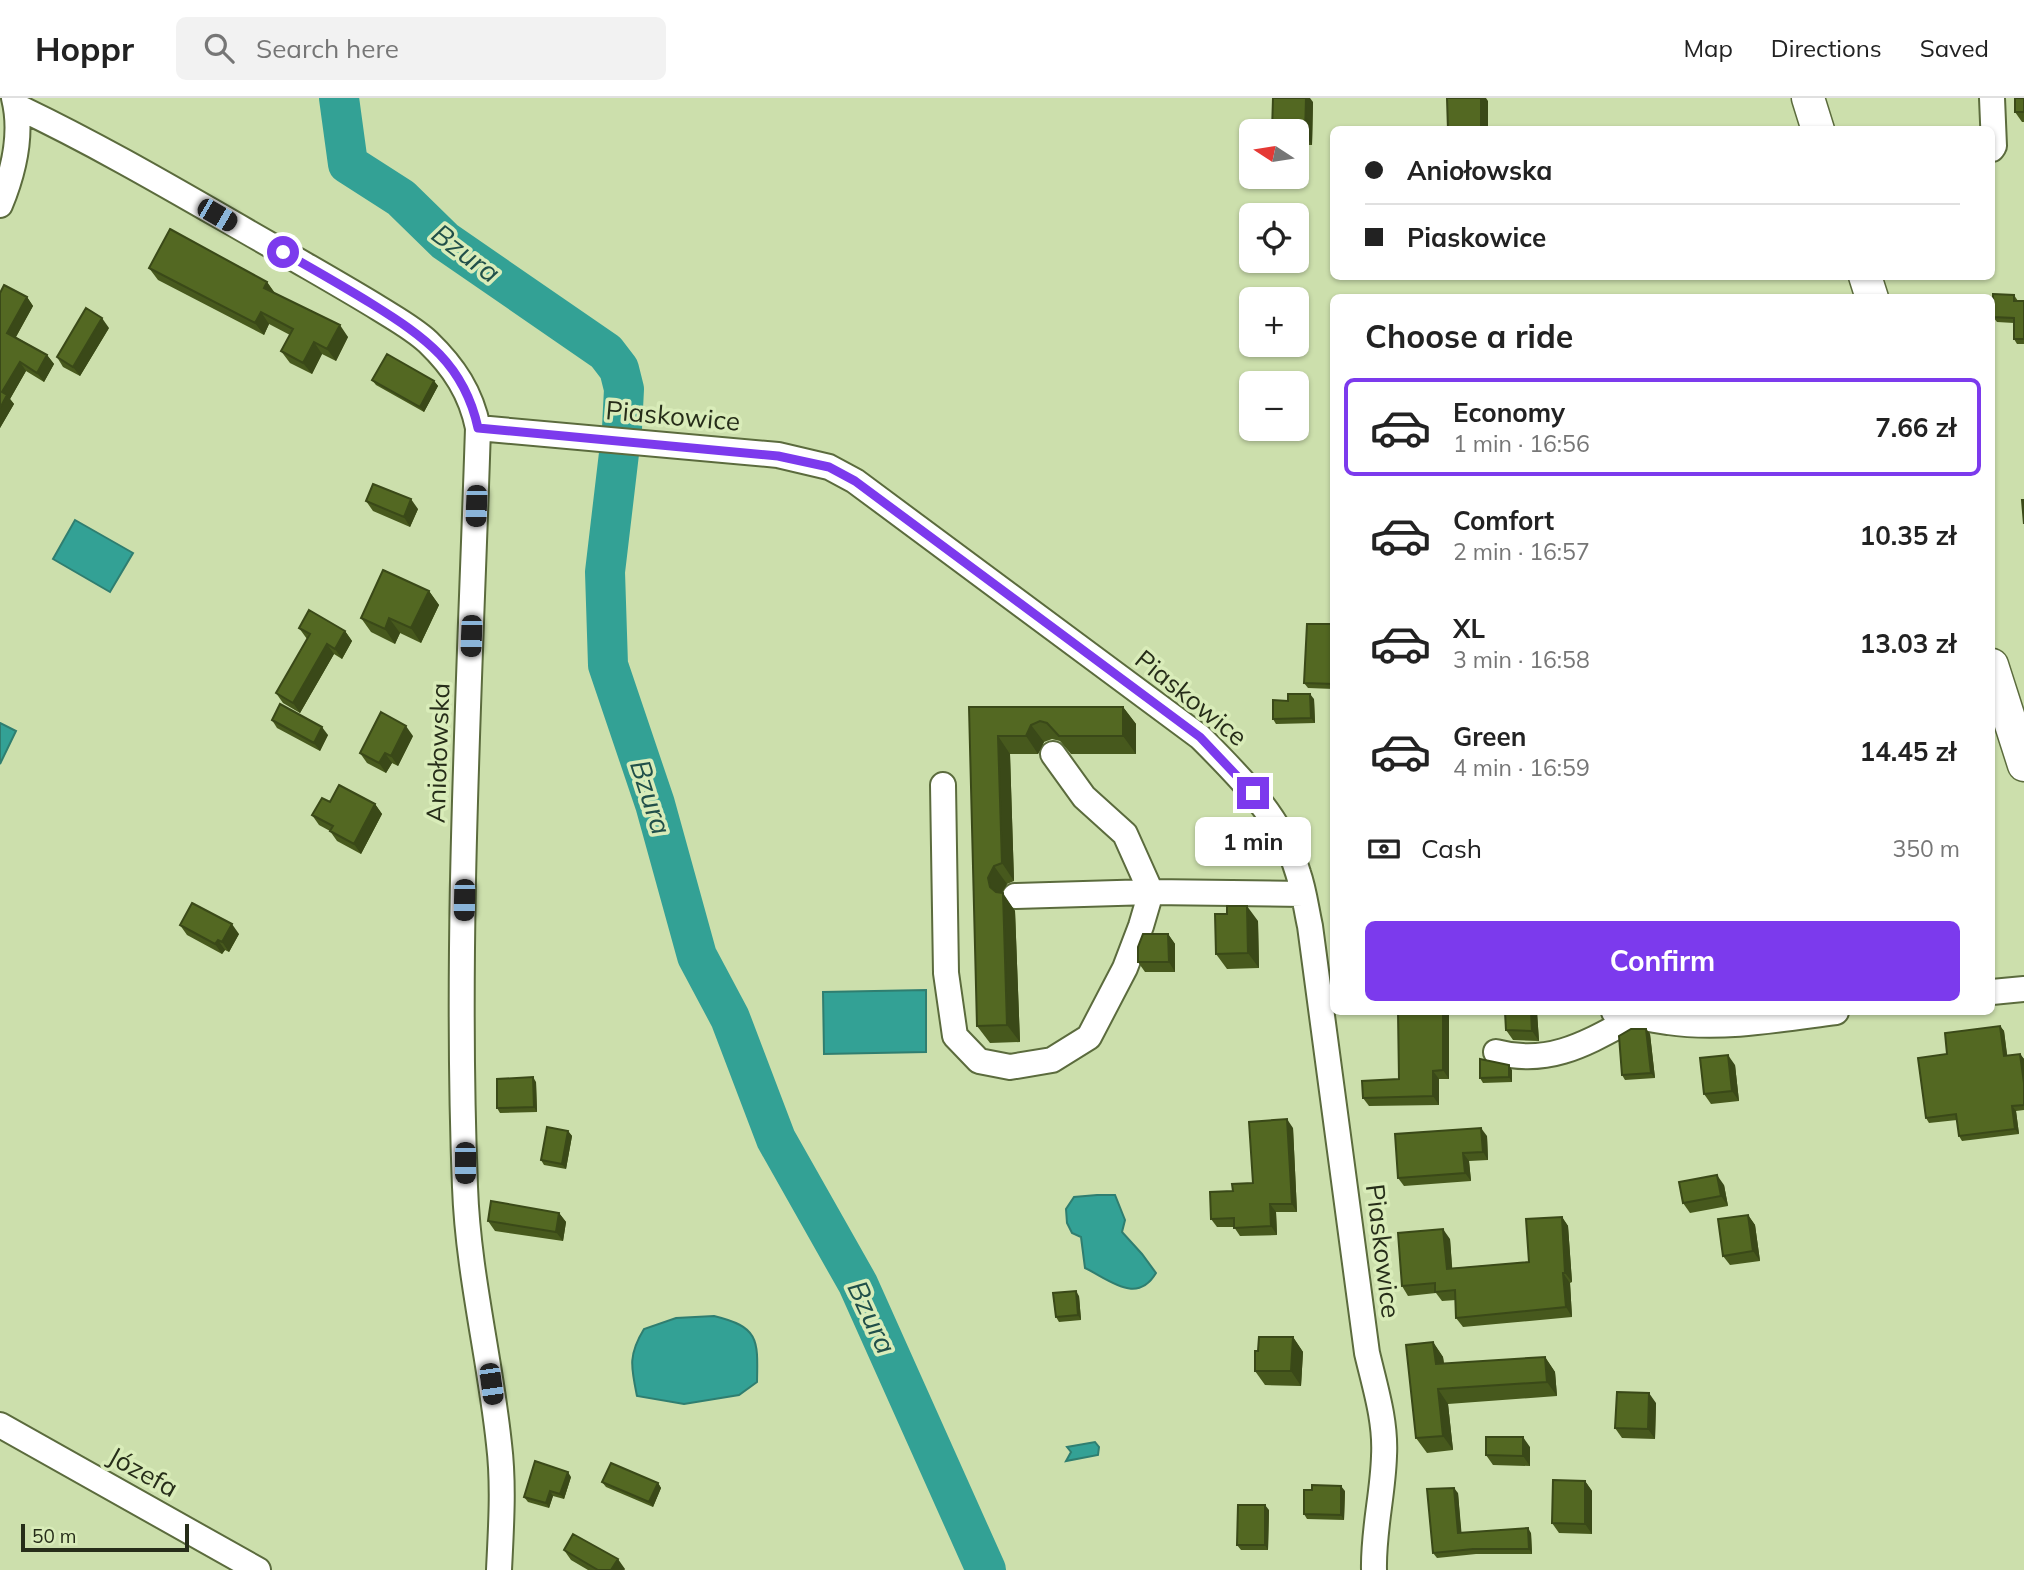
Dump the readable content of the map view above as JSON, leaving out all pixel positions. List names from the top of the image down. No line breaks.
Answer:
{"streets":{"street":["Piaskowice","Aniołowska","Józefa"]},"crossings":[["Piaskowice","Aniołowska"]],"water":["Bzura"],"scale_bar":"50 m","north":"left","page":{"header":"Hoppr","search":"Search here","nav":["Map","Directions","Saved"],"map_buttons":["+","−"],"banner":["Aniołowska","Piaskowice"],"heading":"Choose a ride","list":[{"name":"Economy","note":"1 min · 16:56","value":"7.66 zł"},{"name":"Comfort","note":"2 min · 16:57","value":"10.35 zł"},{"name":"XL","note":"3 min · 16:58","value":"13.03 zł"},{"name":"Green","note":"4 min · 16:59","value":"14.45 zł"}],"pay":["Cash","350 m"],"bubble":"1 min","buttons":"Confirm","scale":"50 m"}}
